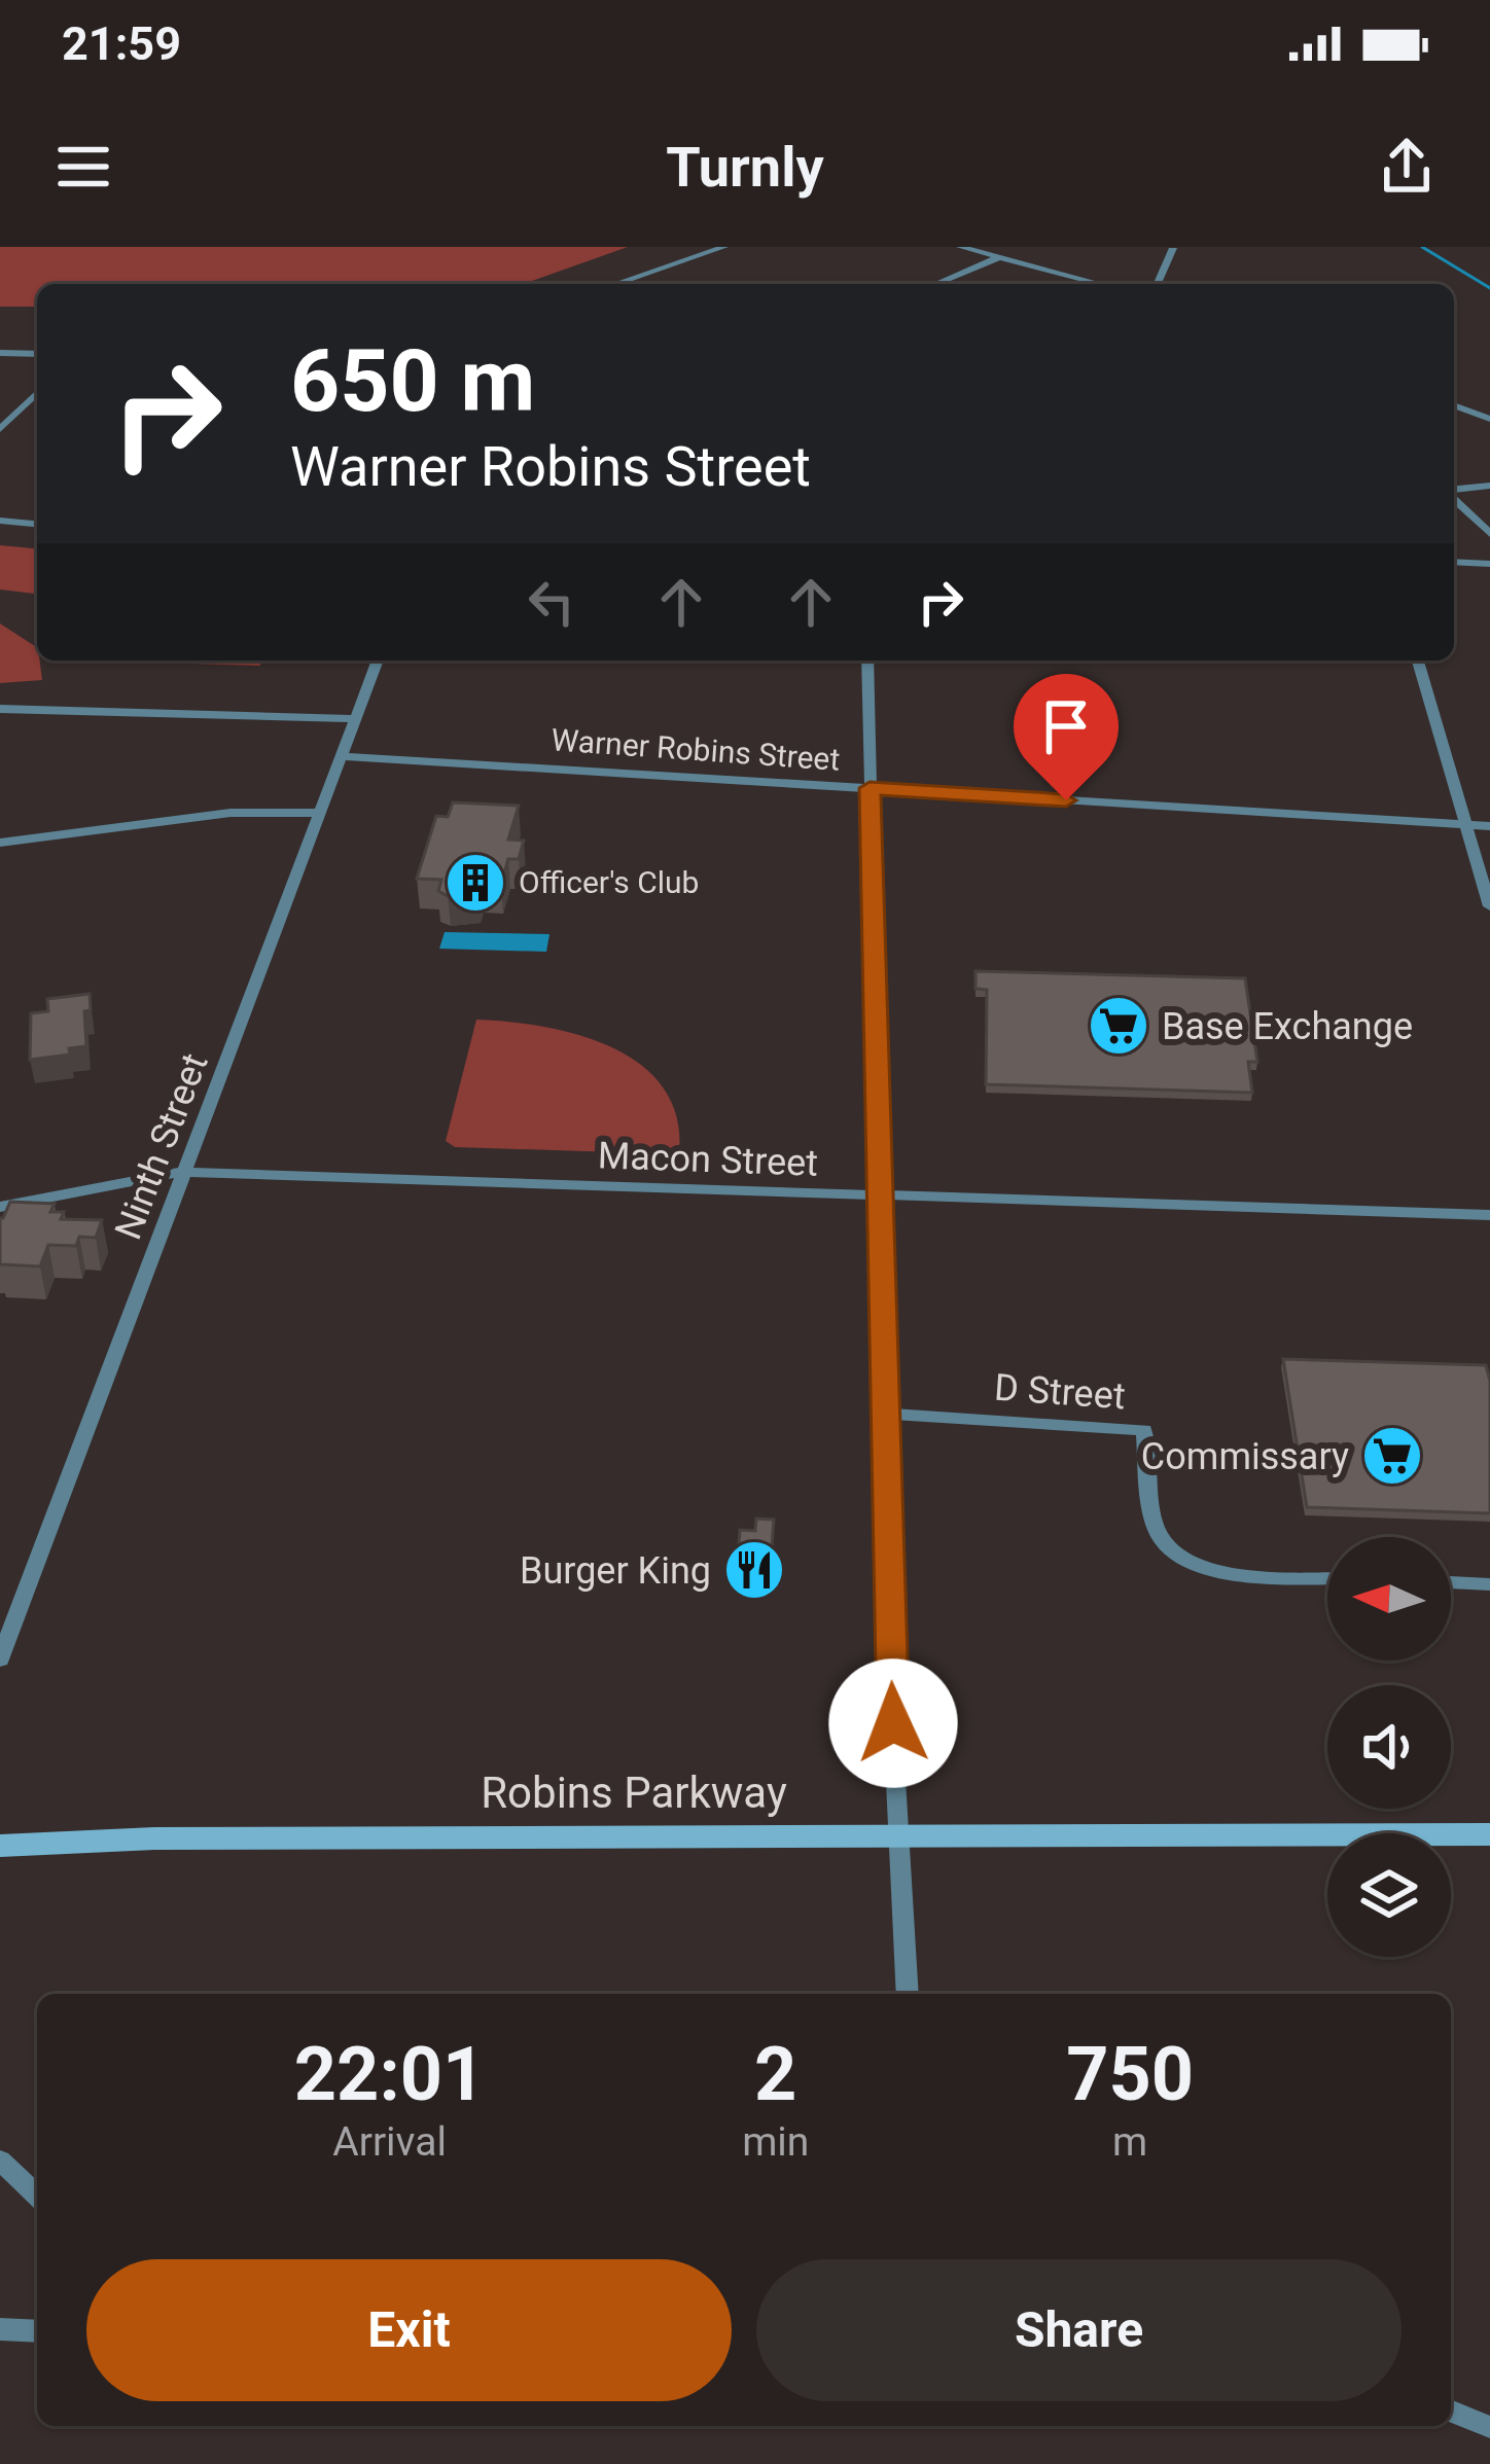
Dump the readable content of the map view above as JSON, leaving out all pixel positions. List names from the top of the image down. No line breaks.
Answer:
{"streets":{"street":["Warner Robins Street","Ninth Street","Macon Street","D Street","Robins Parkway"]},"crossings":[["Warner Robins Street","Ninth Street"],["Ninth Street","Macon Street"]],"places":{"building":["Officer's Club"],"supermarket":["Base Exchange","Commissary"],"restaurant":["Burger King"]},"north":"left","page":{"status":"21:59","header":"Turnly","turn":["650 m","Warner Robins Street"],"eta":["22:01","Arrival","2","min","750","m"],"buttons":["Exit","Share"]}}
